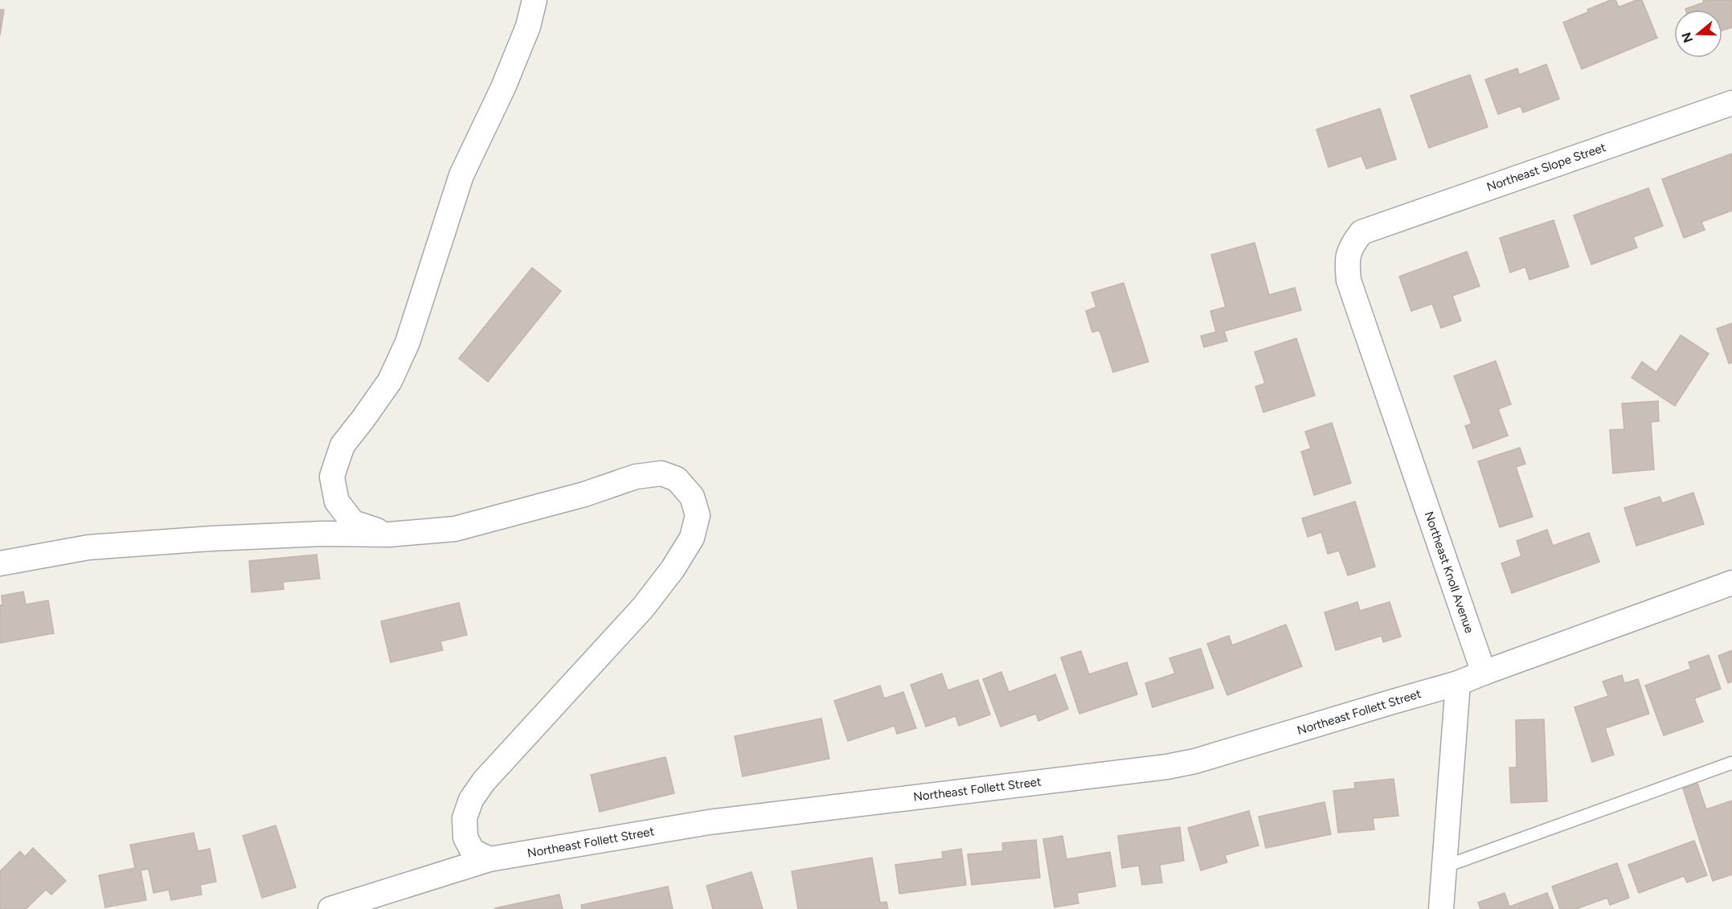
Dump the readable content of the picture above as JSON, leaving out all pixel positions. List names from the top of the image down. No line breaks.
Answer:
{"streets":{"street":["Northeast Slope Street","Northeast Knoll Avenue","Northeast Follett Street"]},"crossings":[["Northeast Slope Street","Northeast Knoll Avenue"]],"north":"left"}
